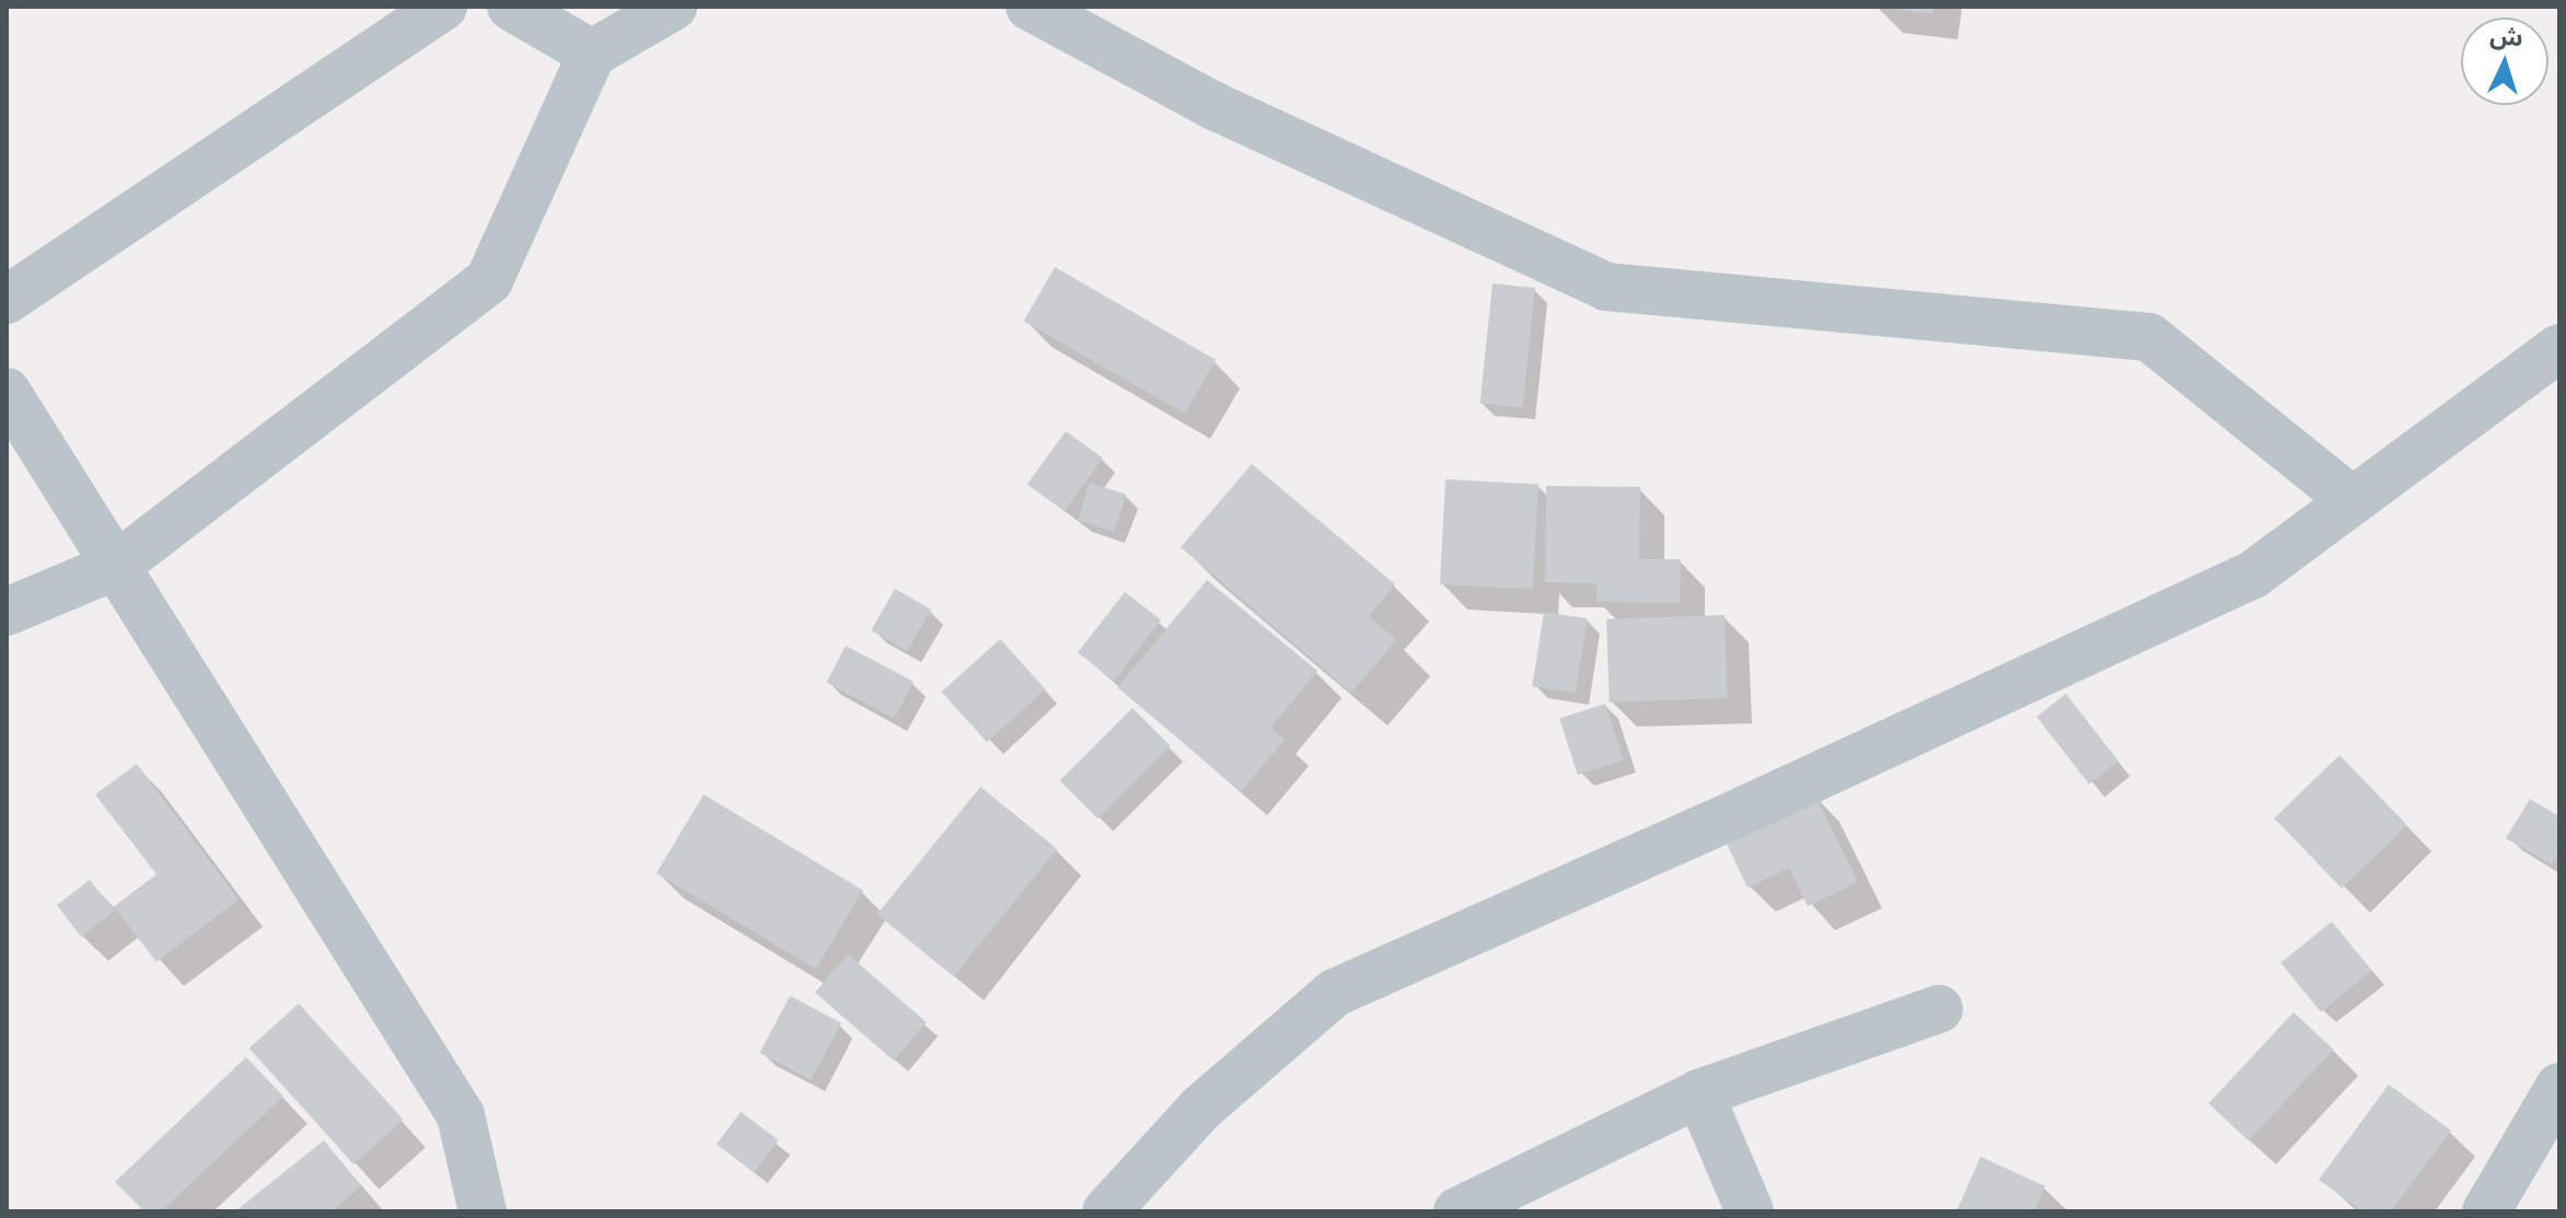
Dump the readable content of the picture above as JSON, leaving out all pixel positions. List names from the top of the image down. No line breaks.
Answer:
{"north":"top"}
